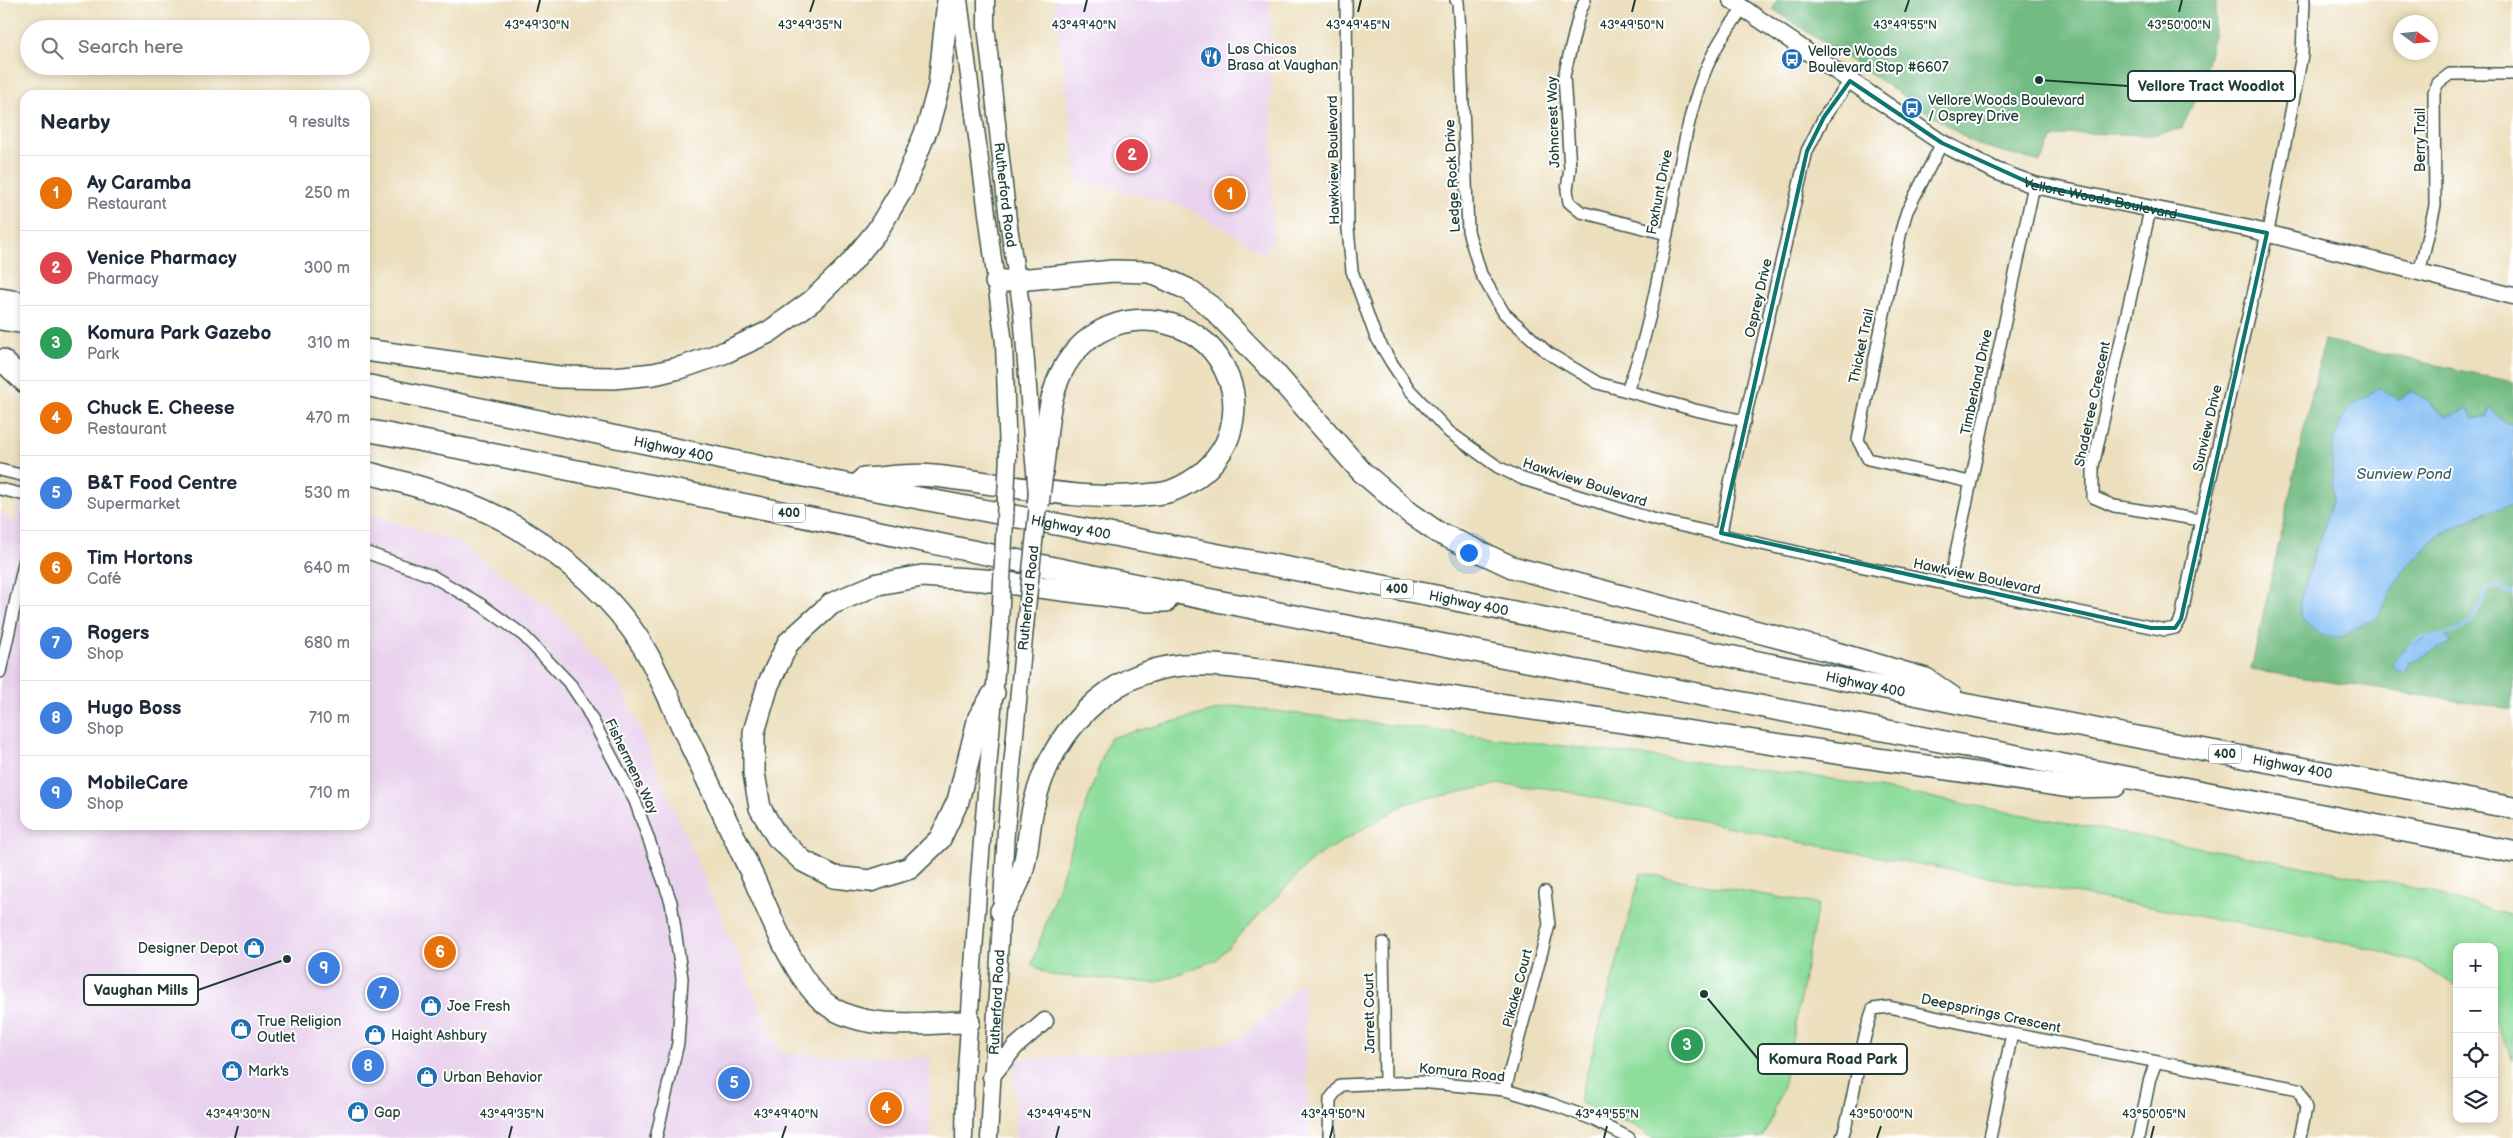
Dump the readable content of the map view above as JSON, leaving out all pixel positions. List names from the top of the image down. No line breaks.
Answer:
{"streets":{"highway":["Highway 400","400"],"main road":["Rutherford Road","Vellore Woods Boulevard"],"street":["Johncrest Way","Berry Trail","Hawkview Boulevard","Ledge Rock Drive","Foxhunt Drive","Osprey Drive","Thicket Trail","Timberland Drive","Shadetree Crescent","Sunview Drive","Fishermens Way","Pikake Court","Jarrett Court","Deepsprings Crescent","Komura Road"]},"crossings":[["Johncrest Way","Foxhunt Drive"],["Berry Trail","Vellore Woods Boulevard"],["Hawkview Boulevard","Osprey Drive"],["Hawkview Boulevard","Timberland Drive"],["Hawkview Boulevard","Sunview Drive"],["Ledge Rock Drive","Foxhunt Drive"],["Ledge Rock Drive","Osprey Drive"],["Foxhunt Drive","Vellore Woods Boulevard"],["Vellore Woods Boulevard","Osprey Drive"],["Vellore Woods Boulevard","Thicket Trail"],["Vellore Woods Boulevard","Timberland Drive"],["Vellore Woods Boulevard","Shadetree Crescent"],["Vellore Woods Boulevard","Sunview Drive"],["Thicket Trail","Timberland Drive"],["Shadetree Crescent","Sunview Drive"],["Pikake Court","Komura Road"],["Jarrett Court","Komura Road"]],"water":["Sunview Pond"],"places":{"restaurant":["Los Chicos Brasa at Vaughan"],"bus stop":["Vellore Woods Boulevard Stop #6607","Vellore Woods Boulevard / Osprey Drive"],"other":["Vellore Tract Woodlot","Vaughan Mills","Komura Road Park"],"shop":["Designer Depot","Joe Fresh","True Religion Outlet","Haight Ashbury","Mark's","Urban Behavior","Gap"]},"north":"right","page":{"search":"Search here","heading":["Nearby","9 results"],"pins":["2","1","6","9","7","3","8","5","4"],"list":[{"mark":"1","name":"Ay Caramba","note":"Restaurant","value":"250 m"},{"mark":"2","name":"Venice Pharmacy","note":"Pharmacy","value":"300 m"},{"mark":"3","name":"Komura Park Gazebo","note":"Park","value":"310 m"},{"mark":"4","name":"Chuck E. Cheese","note":"Restaurant","value":"470 m"},{"mark":"5","name":"B&T Food Centre","note":"Supermarket","value":"530 m"},{"mark":"6","name":"Tim Hortons","note":"Café","value":"640 m"},{"mark":"7","name":"Rogers","note":"Shop","value":"680 m"},{"mark":"8","name":"Hugo Boss","note":"Shop","value":"710 m"},{"mark":"9","name":"MobileCare","note":"Shop","value":"710 m"}],"map_buttons":["+","−"]},"coordinates":["43°49'30\"N","43°49'35\"N","43°49'40\"N","43°49'45\"N","43°49'50\"N","43°49'55\"N","43°50'00\"N","43°50'05\"N"]}
